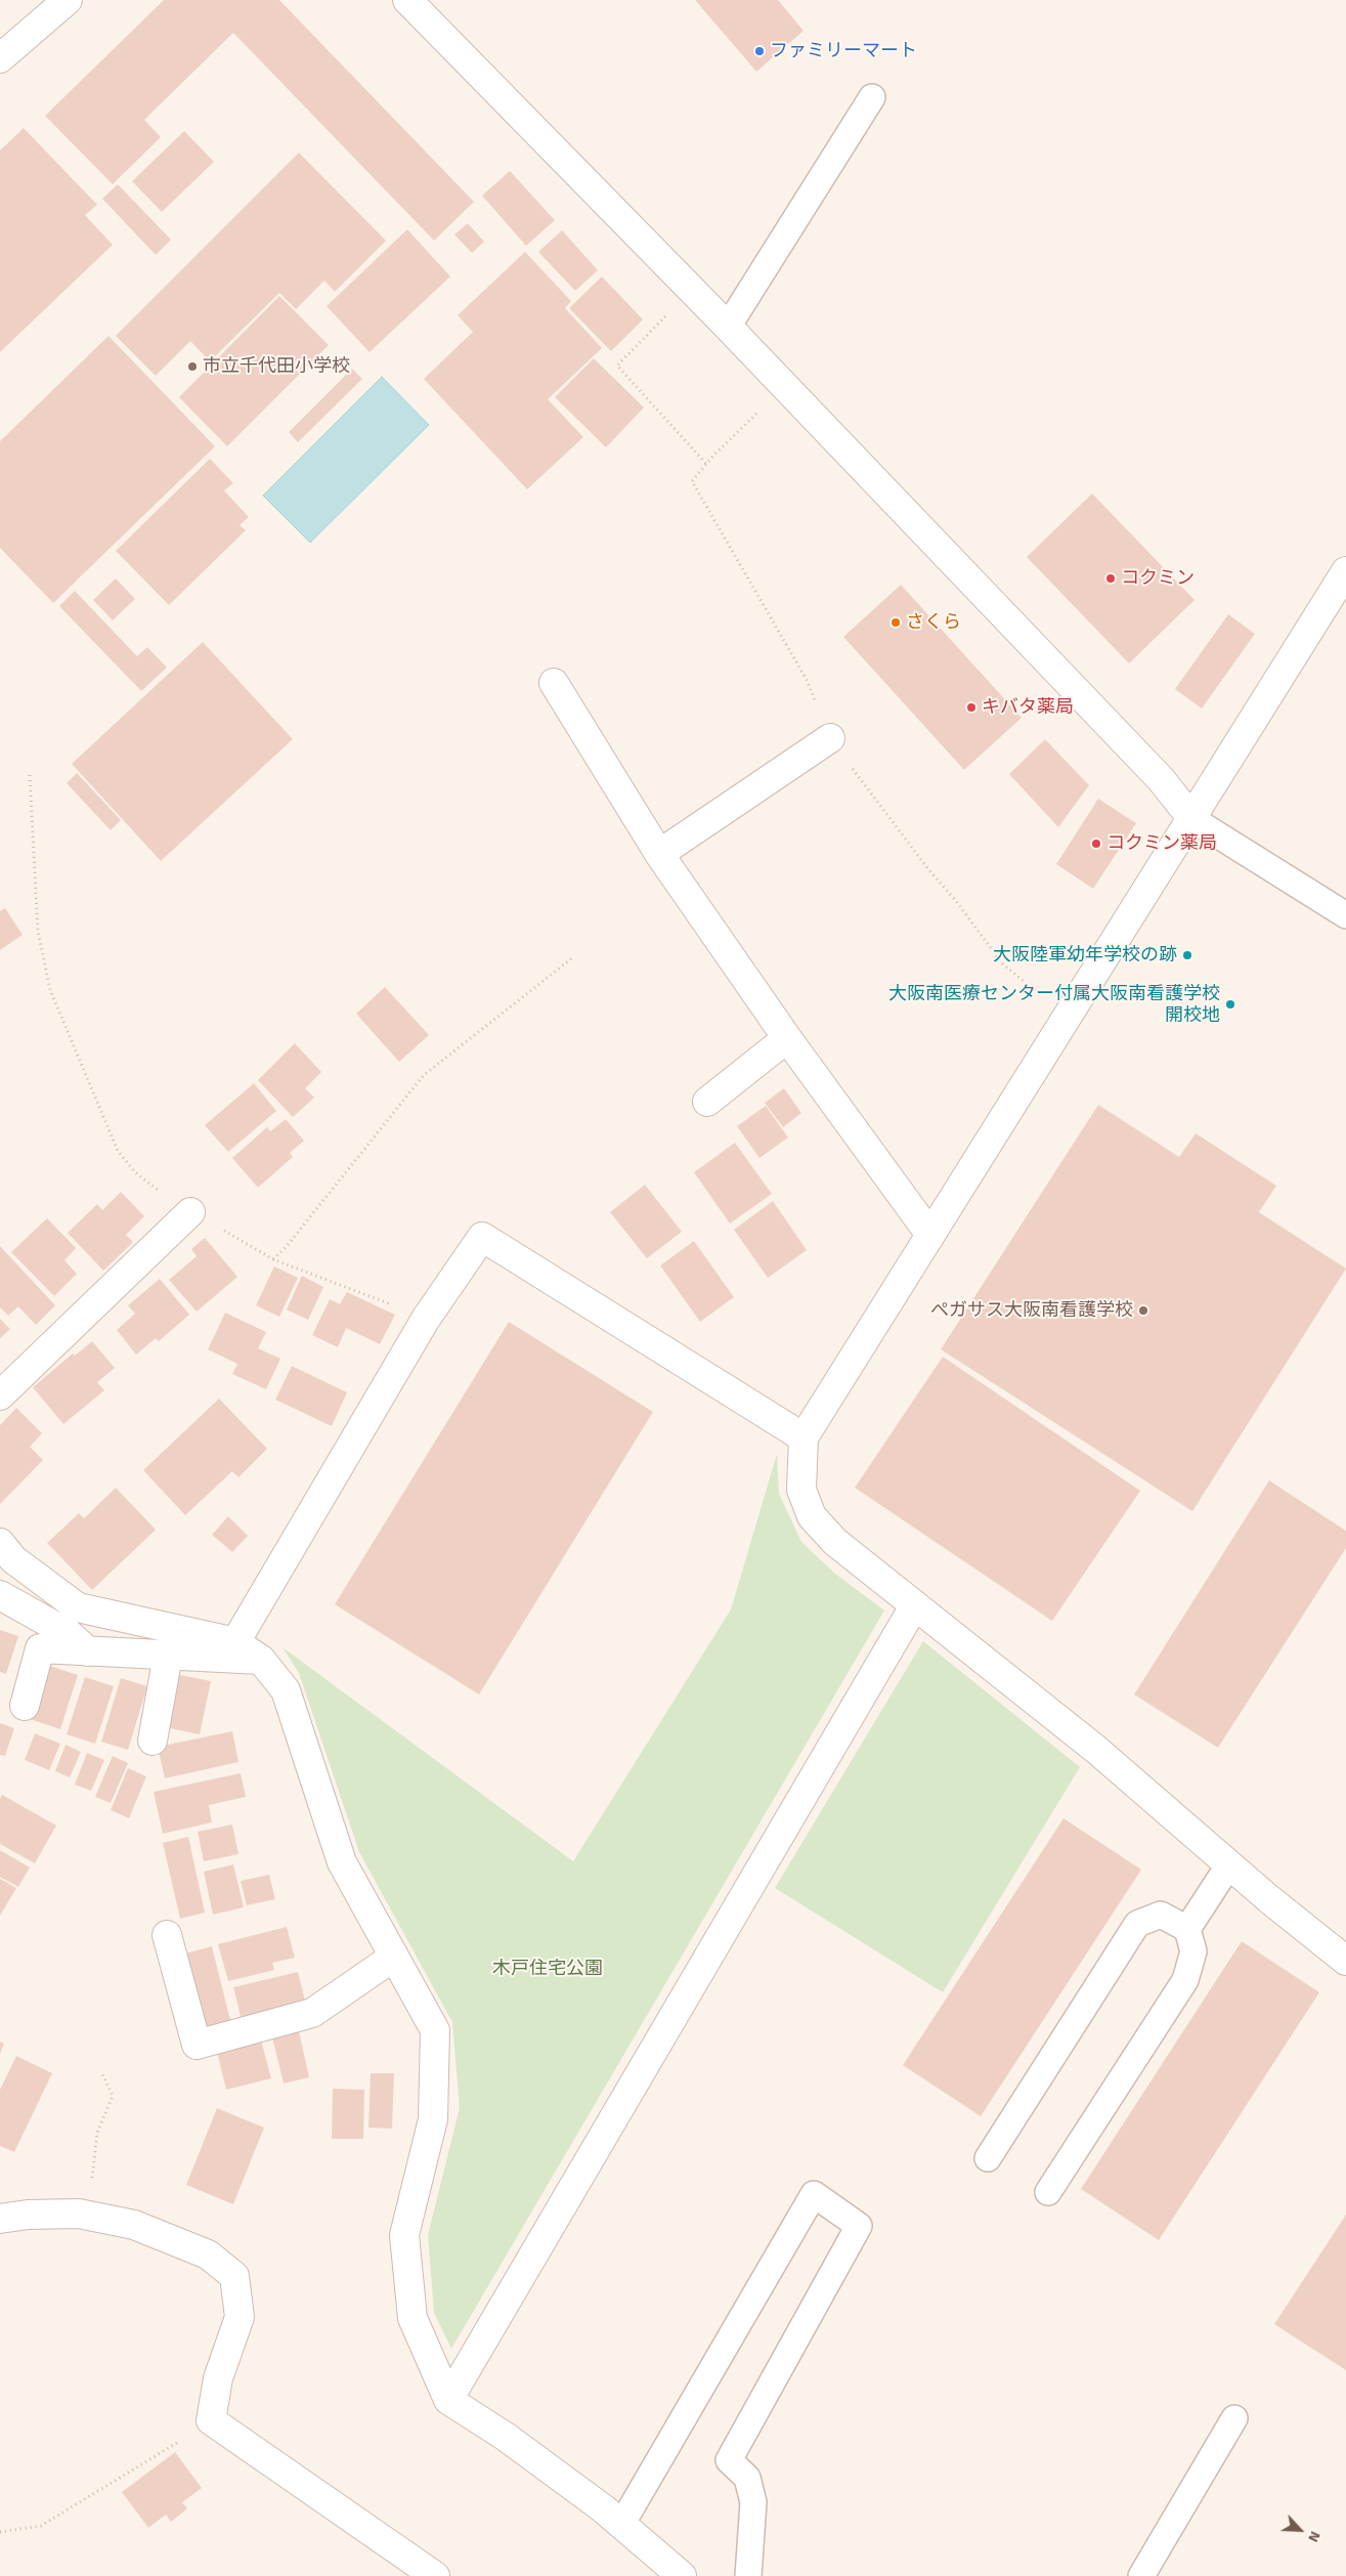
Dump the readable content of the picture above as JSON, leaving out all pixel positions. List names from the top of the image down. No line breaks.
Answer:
{"parks":["木戸住宅公園"],"places":["ファミリーマート","市立千代田小学校","コクミン","さくら","キバタ薬局","コクミン薬局","大阪陸軍幼年学校の跡","大阪南医療センター付属大阪南看護学校 開校地","ぺガサス大阪南看護学校"],"north":"bottom right"}
